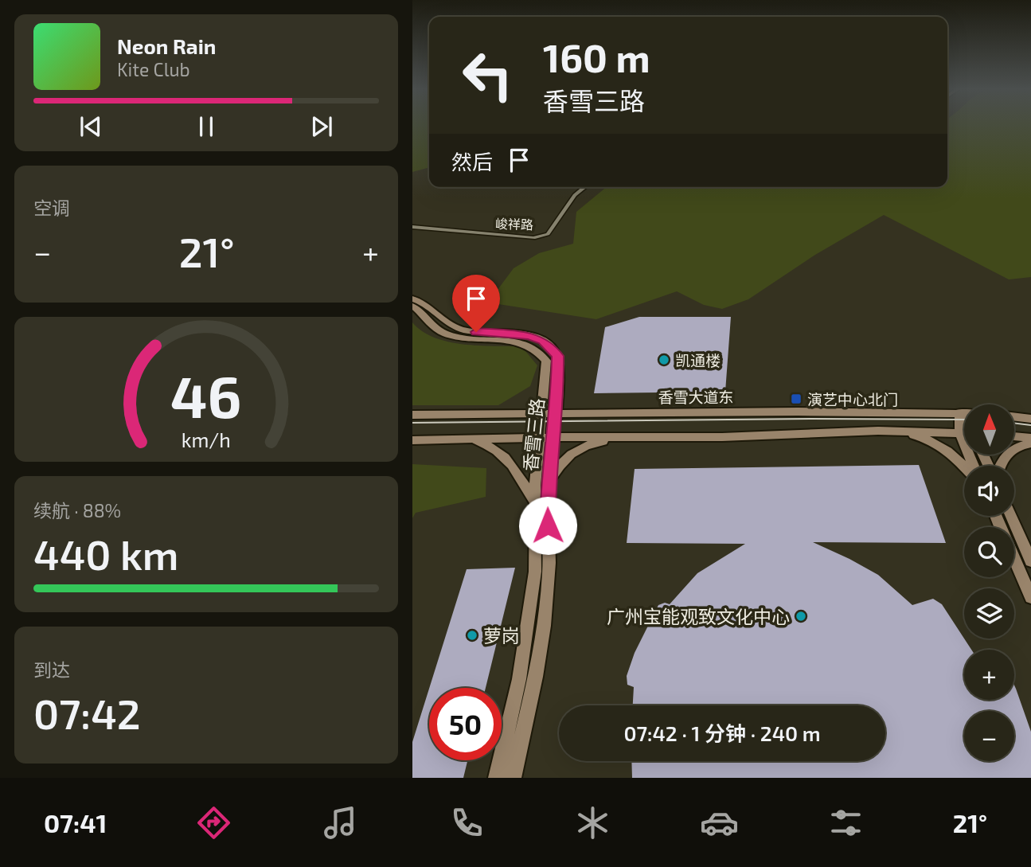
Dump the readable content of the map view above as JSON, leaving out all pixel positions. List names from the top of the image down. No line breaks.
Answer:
{"streets":{"main road":["香雪大道东","香雪三路"],"street":["峻祥路"]},"crossings":[["香雪大道东","香雪三路"]],"places":{"other":["凯通楼","广州宝能观致文化中心","萝岗"],"transit":["演艺中心北门"]},"north":"top","page":{"turn":["160 m","香雪三路"],"song":["Neon Rain","Kite Club"],"then":"然后","tile":["空调",["续航 · 88%","440 km"],["到达","07:42"]],"heat":["−","21°","+"],"map_buttons":["+","−"],"limit":"50","trip":"07:42 · 1 分钟 · 240 m","tabs":["07:41","21°"],"gauge":["46","km/h"]}}
